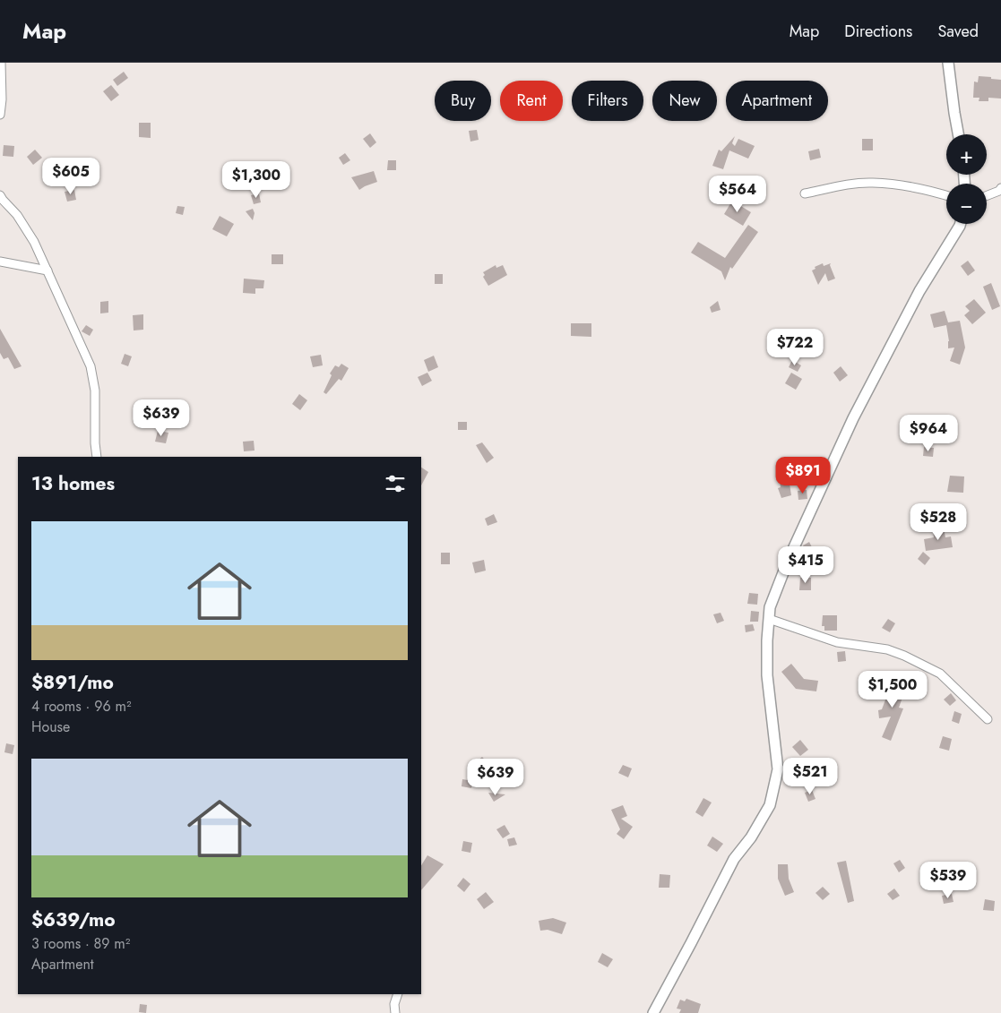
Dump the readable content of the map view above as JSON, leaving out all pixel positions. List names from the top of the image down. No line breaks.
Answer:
{"page":{"header":"Map","nav":["Map","Directions","Saved"],"chip":["Buy","Rent","Filters","New","Apartment"],"map_buttons":["+","−"],"price":["$605","$1,300","$564","$722","$639","$964","$891","$528","$415","$1,500","$521","$639","$539"],"heading":"13 homes","list":[{"name":"$891/mo","note":"4 rooms · 96 m² · House"},{"name":"$639/mo","note":"3 rooms · 89 m² · Apartment"}]}}
